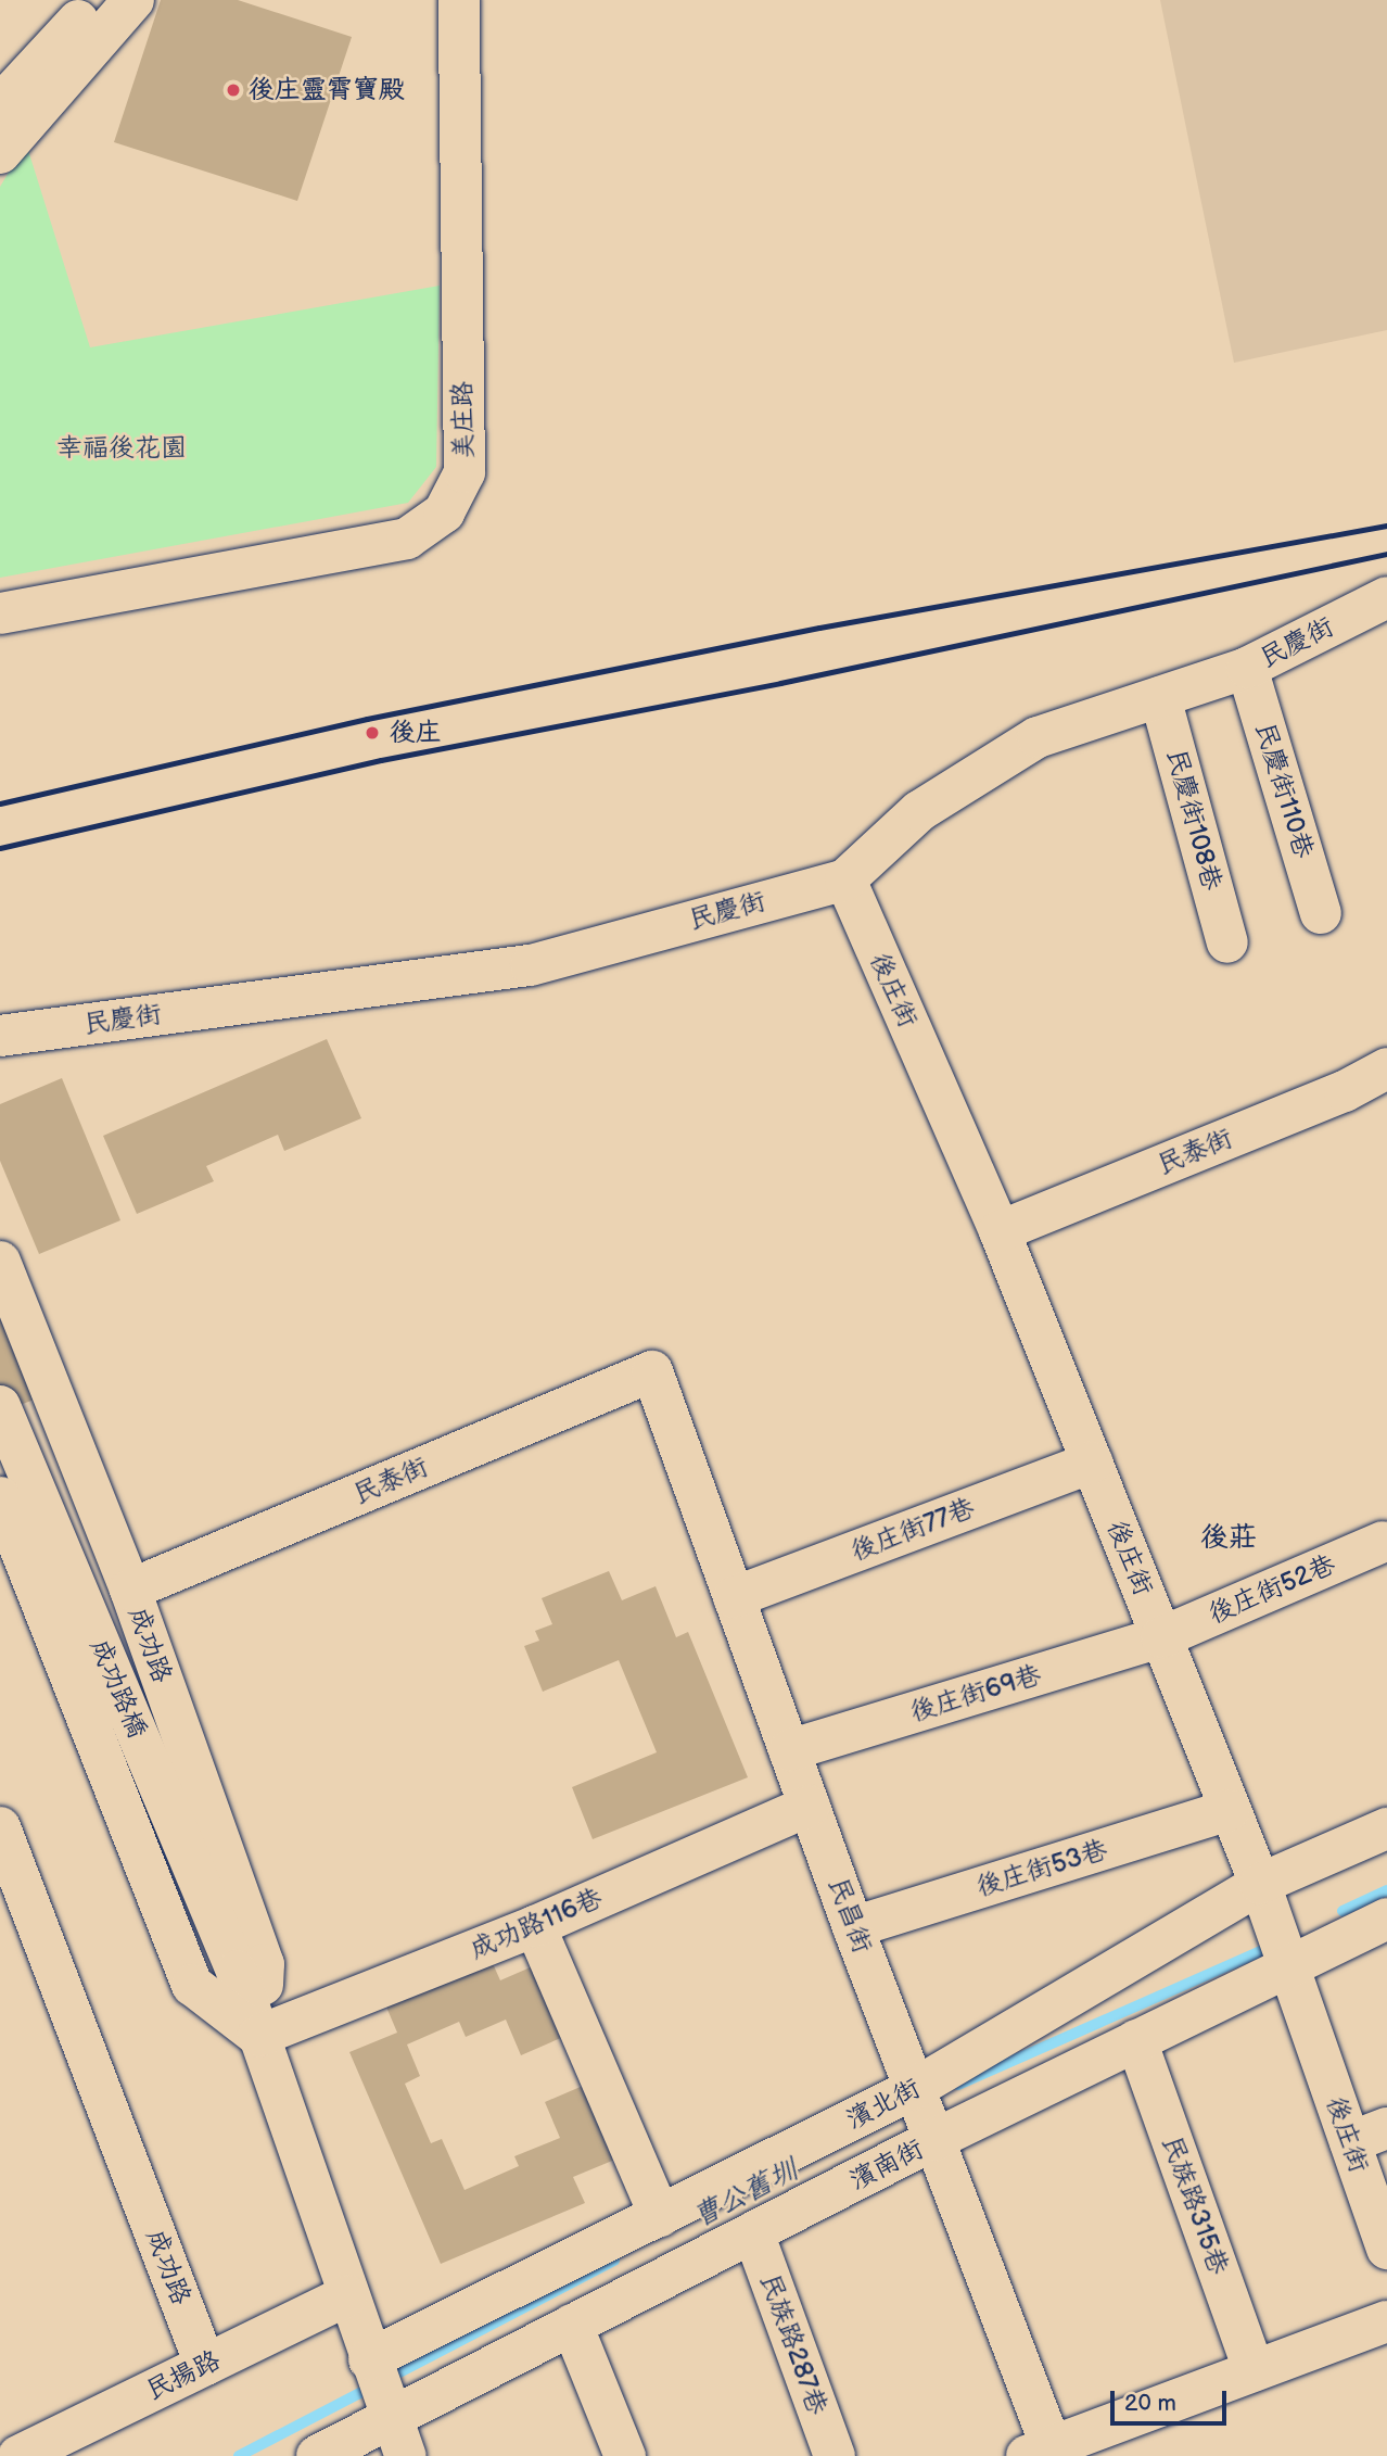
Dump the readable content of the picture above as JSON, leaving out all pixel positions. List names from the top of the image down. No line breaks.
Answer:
{"streets":{"street":["美庄路","民慶街","民慶街110巷","民慶街108巷","後庄街","民泰街","後庄街77巷","後庄街52巷","成功路","成功路橋","後庄街69巷","後庄街53巷","民昌街","成功路116巷","濱北街","濱南街","民族路315巷","民族路287巷","民揚路"]},"crossings":[["民慶街","民慶街110巷"],["民慶街","民慶街108巷"],["民慶街","後庄街"],["後庄街","民泰街"],["後庄街","後庄街77巷"],["後庄街","後庄街52巷"],["後庄街","後庄街69巷"],["後庄街","後庄街53巷"],["後庄街","濱北街"],["後庄街","濱南街"],["民泰街","成功路"],["民泰街","民昌街"],["後庄街77巷","民昌街"],["後庄街52巷","後庄街69巷"],["成功路","成功路橋"],["成功路","成功路116巷"],["成功路","濱北街"],["成功路","濱南街"],["成功路","民揚路"],["後庄街69巷","民昌街"],["後庄街53巷","民昌街"],["民昌街","成功路116巷"],["民昌街","濱北街"],["民昌街","濱南街"],["濱北街","濱南街"],["濱南街","民族路315巷"],["濱南街","民族路287巷"]],"districts":["後莊"],"water":["曹公舊圳"],"parks":["幸福後花園"],"places":["後庄靈霄寶殿","後庄"],"scale_bar":"20 m"}
